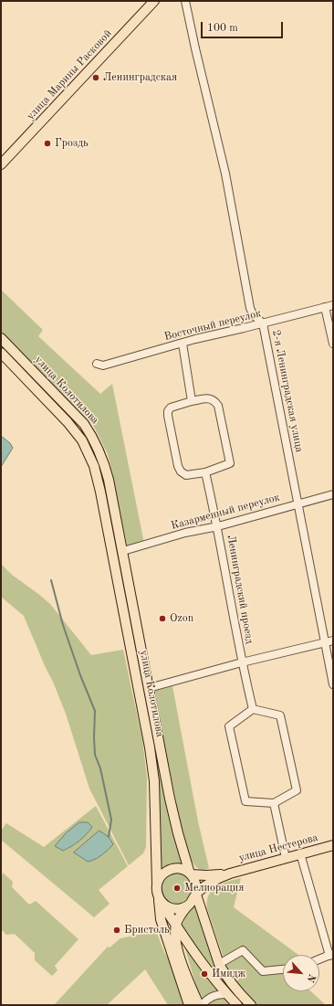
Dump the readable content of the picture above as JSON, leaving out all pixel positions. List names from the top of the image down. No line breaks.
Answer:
{"streets":{"main road":["улица Марины Расковой","улица Колотилова","улица Нестерова"],"street":["Восточный переулок","2-я Ленинградская улица","Казарменный переулок","Ленинградский проезд"]},"crossings":[["Восточный переулок","2-я Ленинградская улица"],["улица Колотилова","Казарменный переулок"],["улица Колотилова","улица Нестерова"],["2-я Ленинградская улица","Казарменный переулок"],["Казарменный переулок","Ленинградский проезд"]],"places":["Ленинградская","Гроздь","Ozon","Мелиорация","Бристоль","Имидж"],"scale_bar":"100 m","north":"bottom right"}
